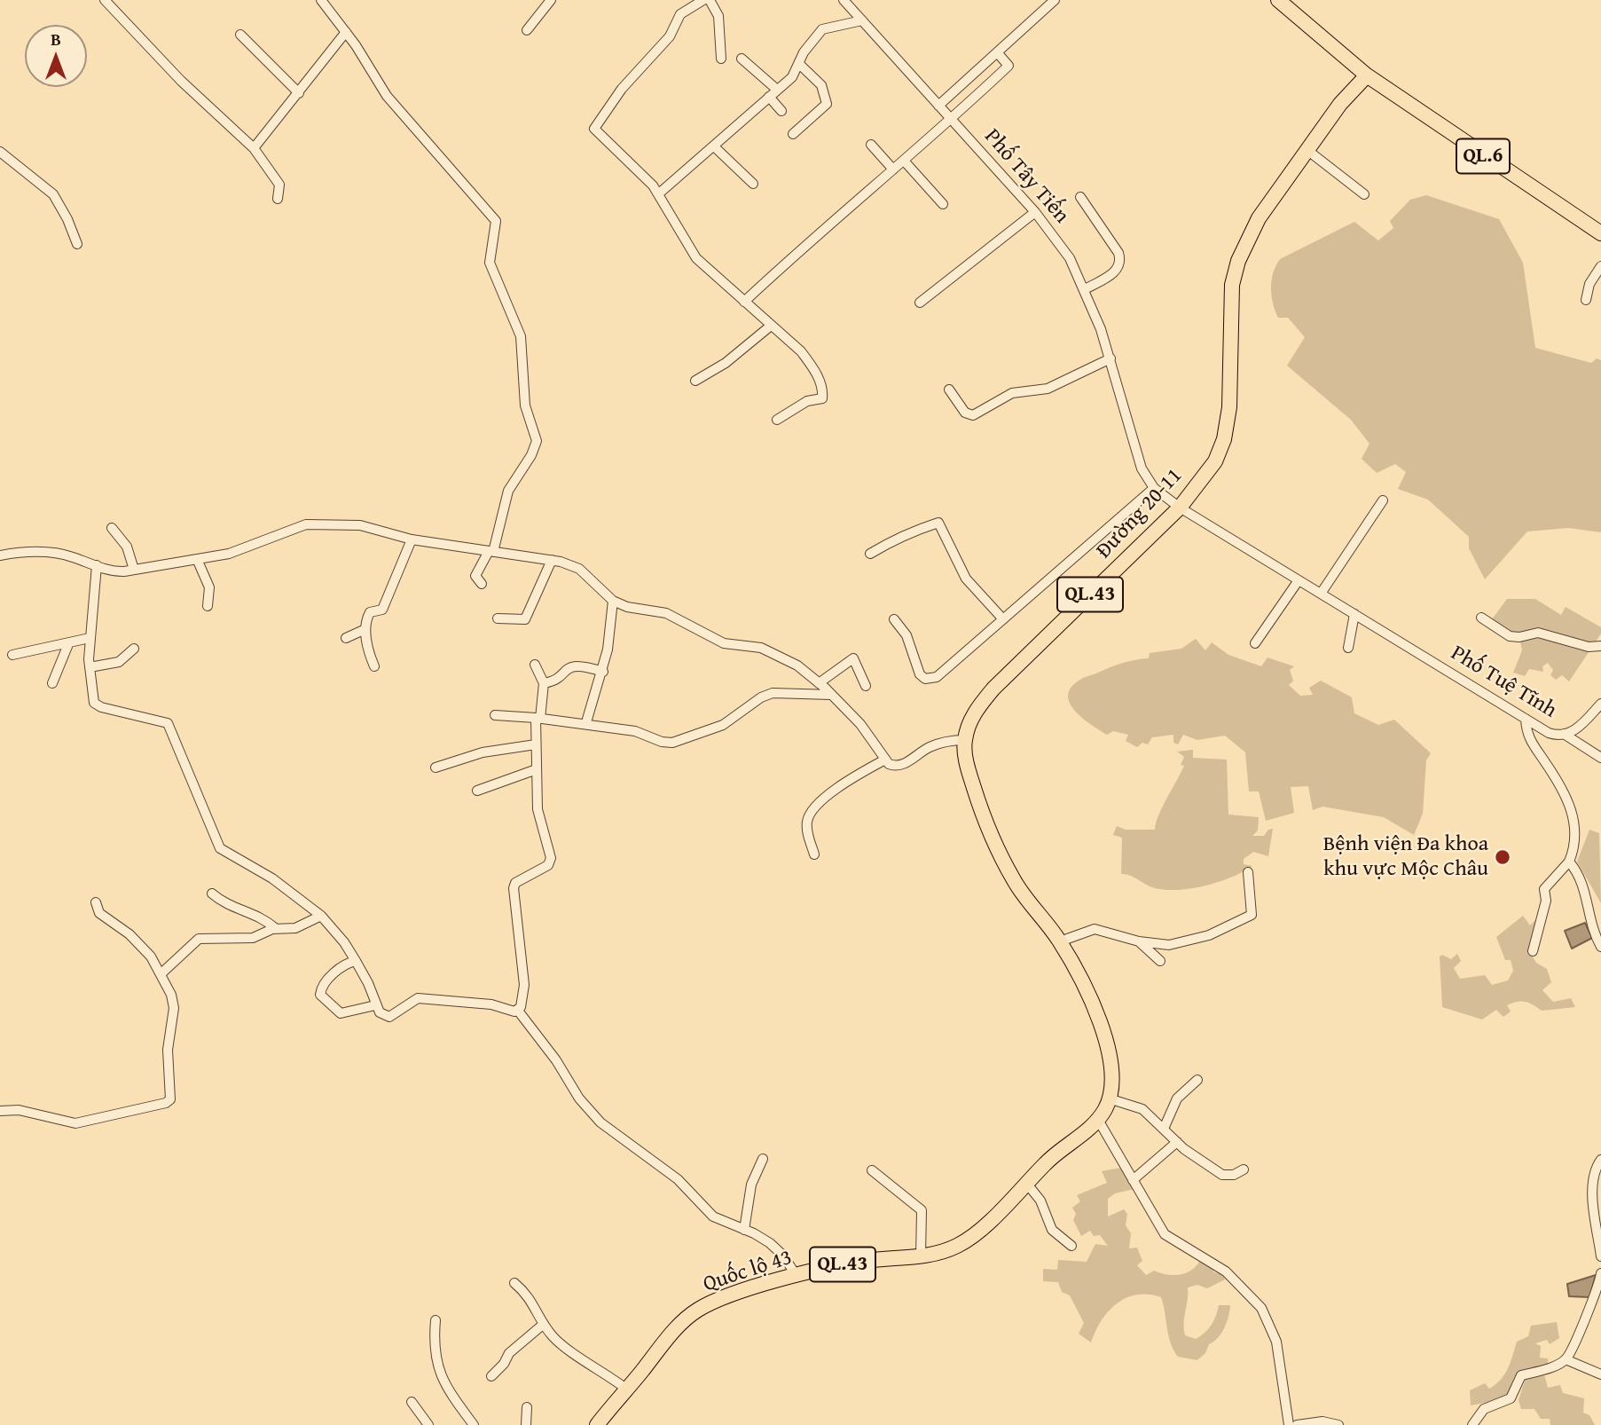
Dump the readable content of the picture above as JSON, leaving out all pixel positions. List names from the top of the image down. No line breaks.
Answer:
{"streets":{"highway":["QL.6","Đường 20-11","QL.43","Quốc lộ 43"],"street":["Phố Tây Tiến","Phố Tuệ Tĩnh"]},"crossings":[["QL.6","Đường 20-11"],["Phố Tây Tiến","Đường 20-11"],["Đường 20-11","Quốc lộ 43"]],"places":["Bệnh viện Đa khoa khu vực Mộc Châu"],"north":"top"}
